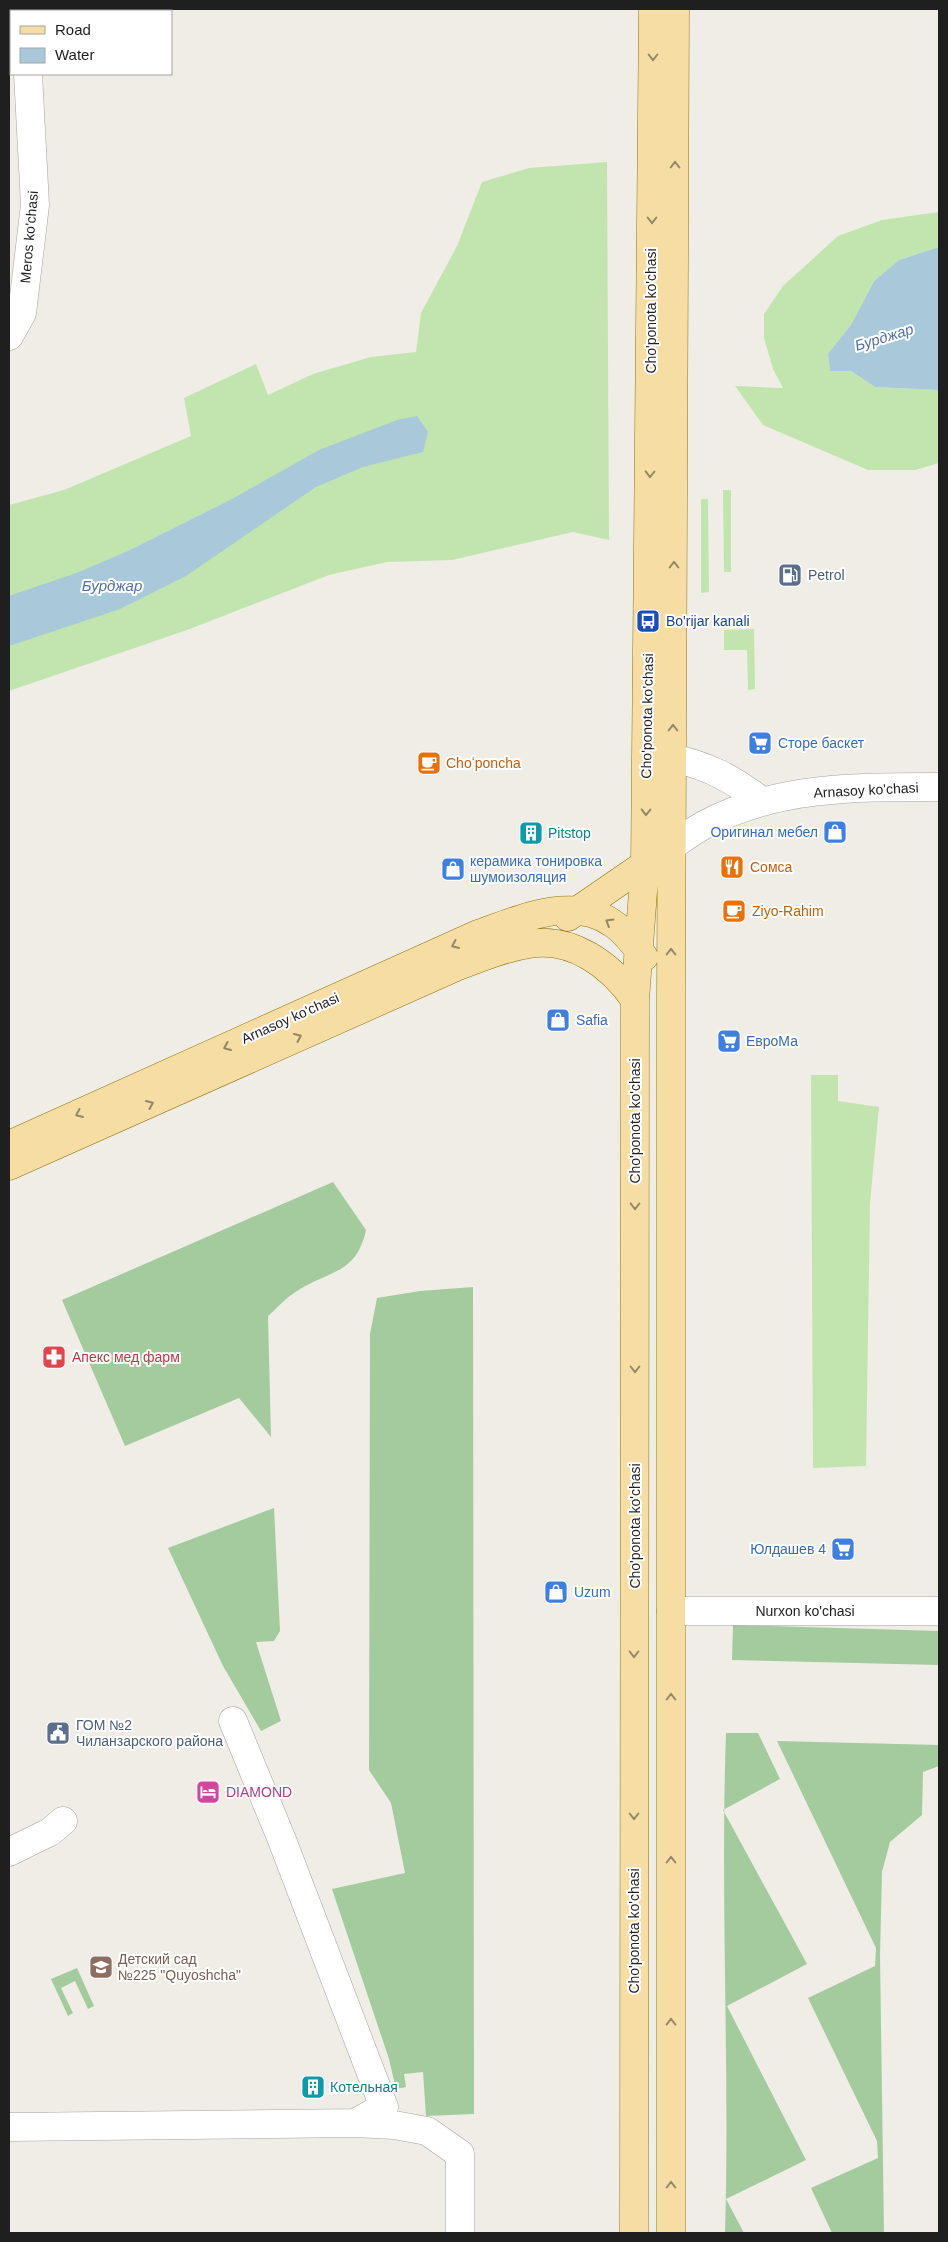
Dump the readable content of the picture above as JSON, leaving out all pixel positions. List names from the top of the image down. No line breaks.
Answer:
{"streets":{"main road":["Cho'ponota ko'chasi","Arnasoy ko'chasi"],"street":["Meros ko'chasi","Nurxon ko'chasi"]},"crossings":[["Cho'ponota ko'chasi","Arnasoy ko'chasi"],["Cho'ponota ko'chasi","Nurxon ko'chasi"]],"water":["Бурджар"],"places":{"fuel station":["Petrol"],"bus stop":["Bo'rijar kanali"],"supermarket":["Сторе баскет","ЕвроМа","Юлдашев 4"],"cafe":["Choʻponcha","Ziyo-Rahim"],"shop":["Оригинал мебел","керамика тонировка шyмоизоляция","Safia","Uzum"],"building":["Pitstop","Котельная"],"restaurant":["Сомса"],"pharmacy":["Апекс мед фарм"],"public building":["ГОМ №2 Чиланзарского района"],"hotel":["DIAMOND"],"school or university":["Детский сад №225 \"Quyoshcha\""]},"legend":["Road","Water"]}
